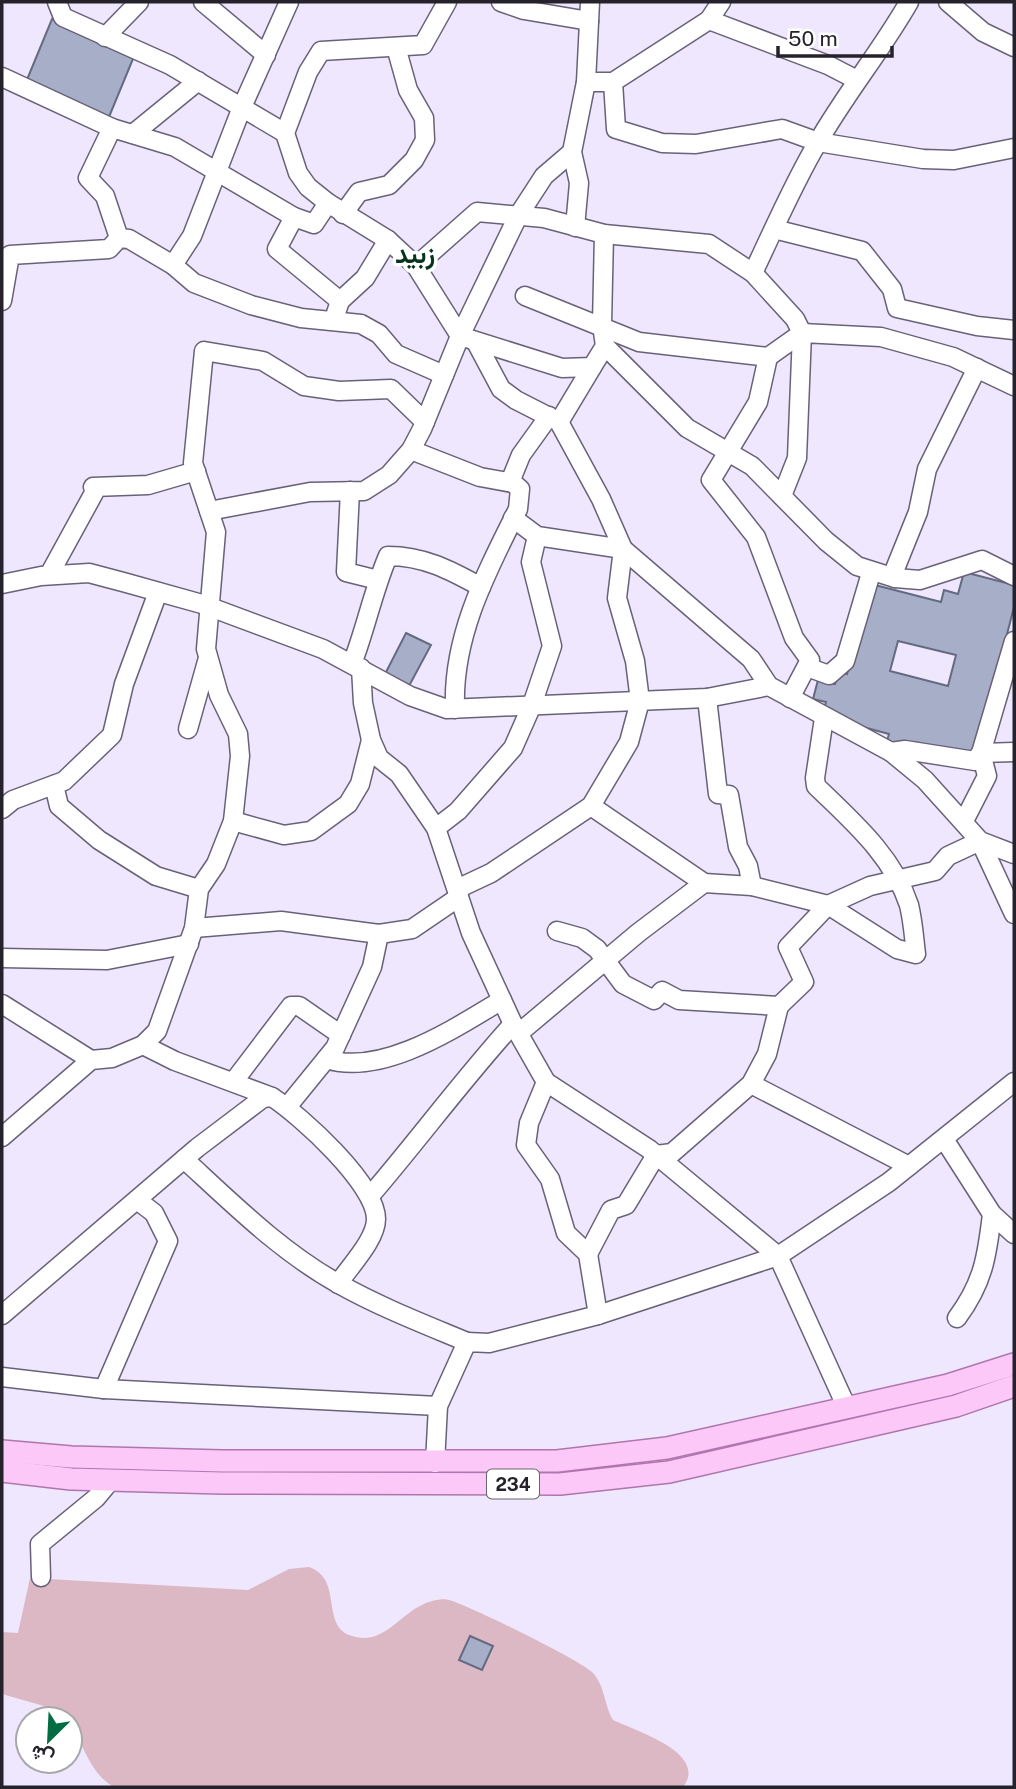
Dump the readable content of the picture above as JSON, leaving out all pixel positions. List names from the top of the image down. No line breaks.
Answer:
{"streets":{"main road":["234"]},"districts":["زبيد"],"scale_bar":"50 m","north":"bottom left"}
